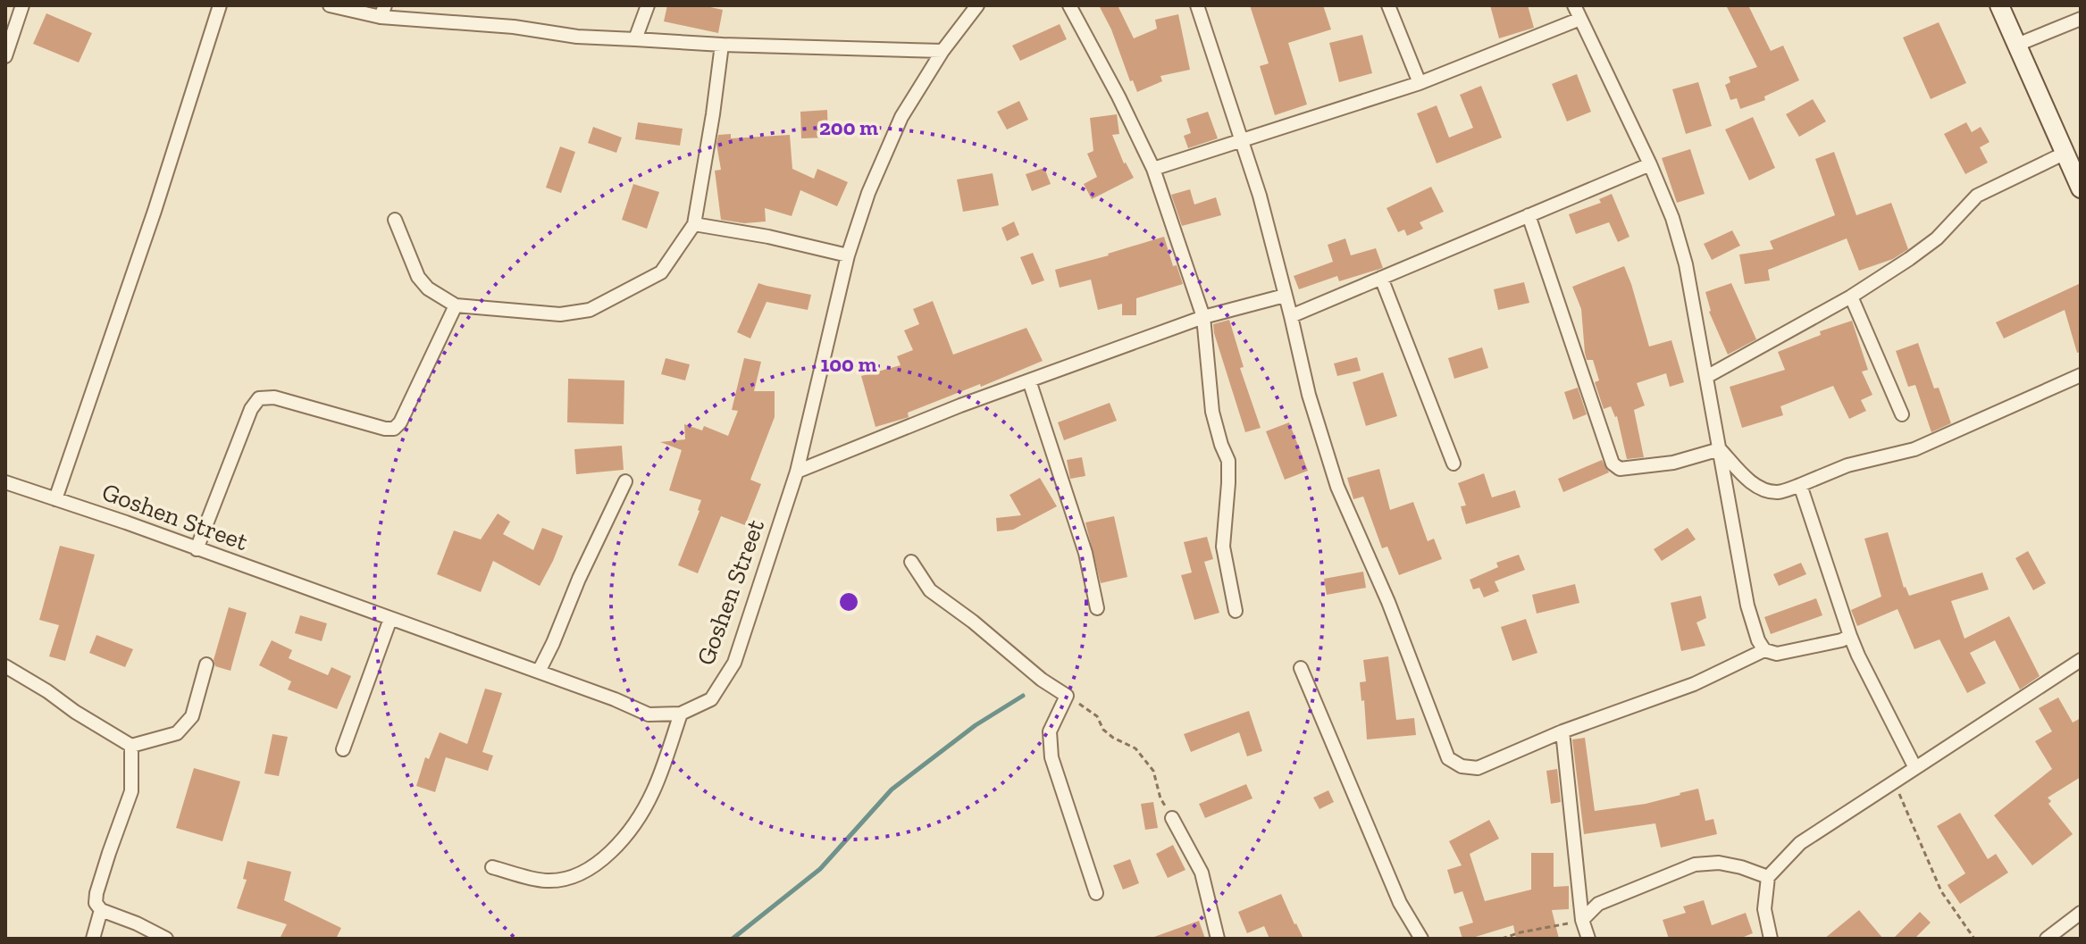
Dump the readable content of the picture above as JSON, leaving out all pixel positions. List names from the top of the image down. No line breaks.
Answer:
{"streets":{"street":["Goshen Street"]},"rings":["200 m","100 m"]}
